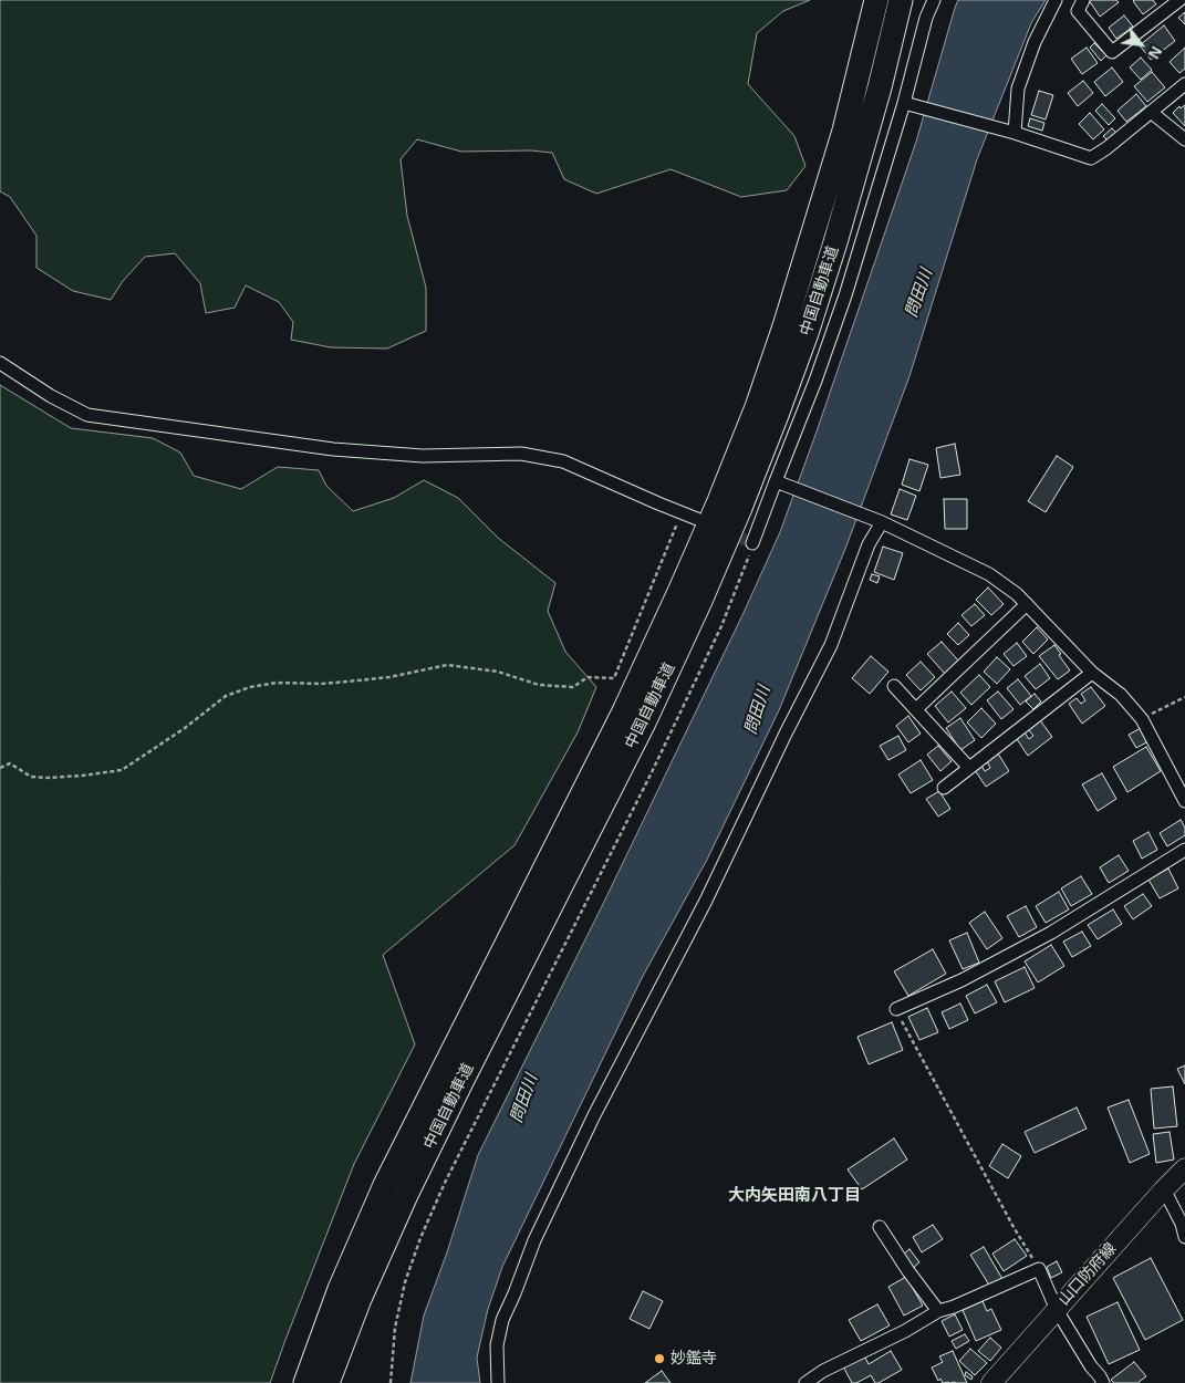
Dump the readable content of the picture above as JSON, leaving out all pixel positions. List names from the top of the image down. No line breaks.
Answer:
{"streets":{"highway":["中国自動車道"],"main road":["山口防府線"]},"districts":["大内矢田南八丁目"],"water":["問田川"],"places":["妙鑑寺"],"north":"bottom right"}
